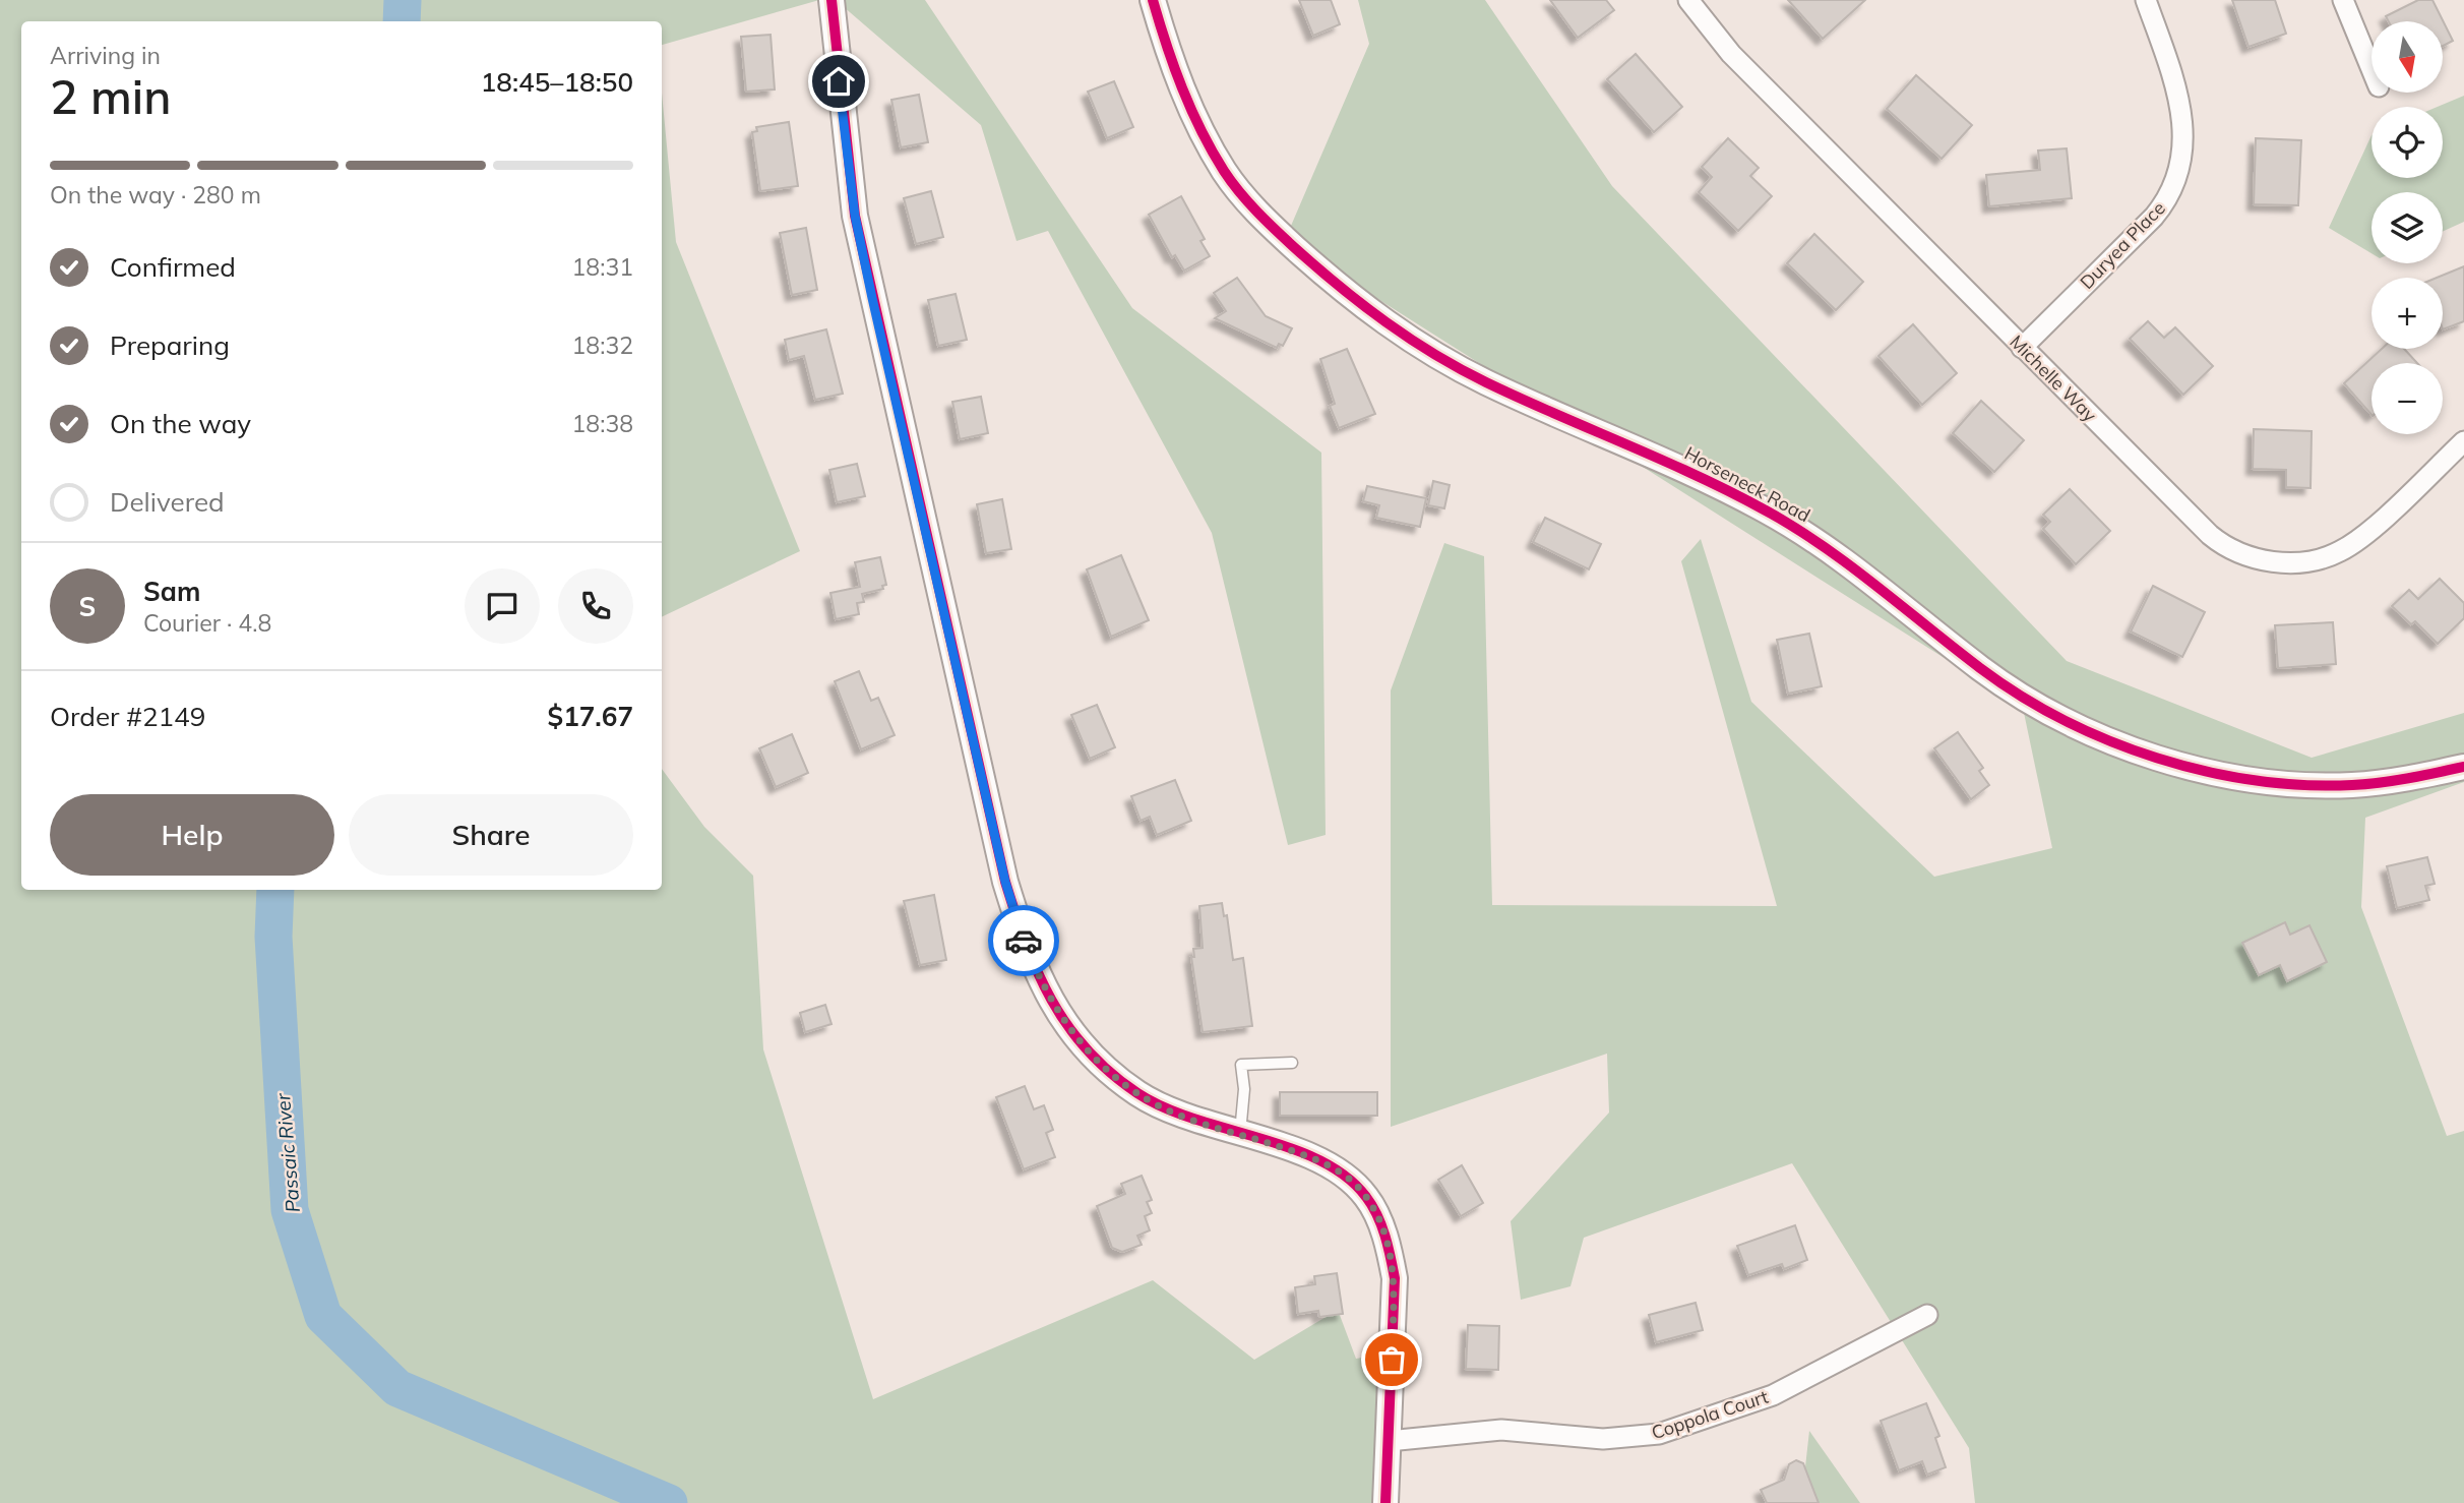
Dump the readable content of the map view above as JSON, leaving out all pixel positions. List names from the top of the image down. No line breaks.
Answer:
{"streets":{"street":["Duryea Place","Michelle Way","Horseneck Road","Coppola Court"]},"crossings":[["Duryea Place","Michelle Way"]],"water":["Passaic River"],"north":"bottom","page":{"map_buttons":["+","−"],"heading":["2 min","Arriving in","18:45–18:50"],"panel":["Sam","Courier · 4.8","Order #2149","$17.67"],"bar":"On the way · 280 m","list":[["Confirmed","18:31"],["Preparing","18:32"],["On the way","18:38"],"Delivered"],"round":"S","buttons":["Help","Share"]}}
